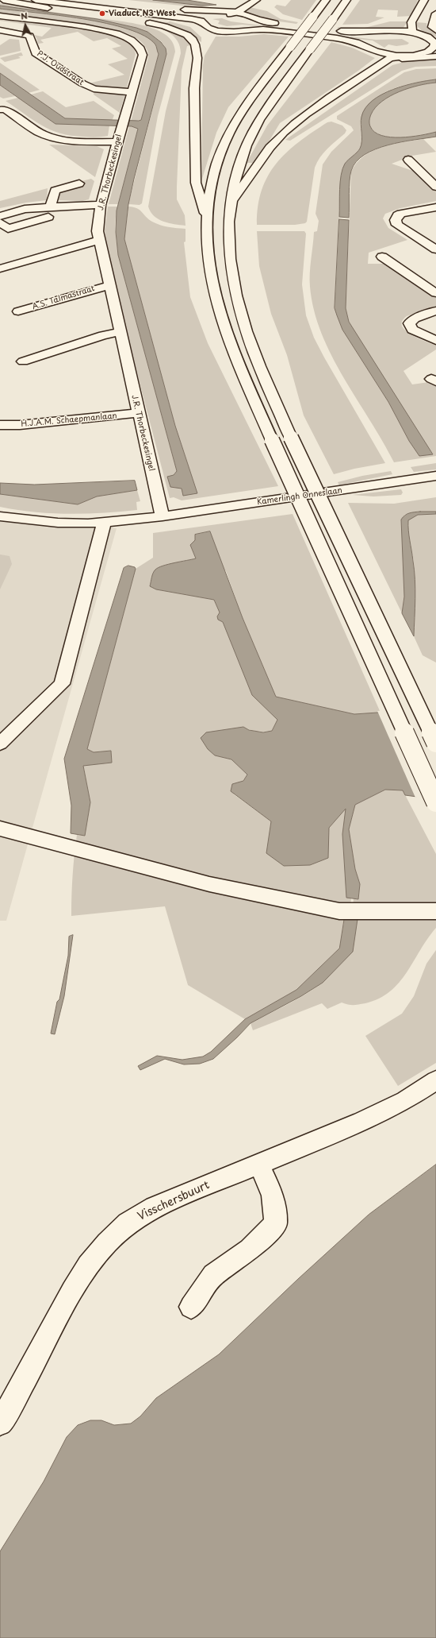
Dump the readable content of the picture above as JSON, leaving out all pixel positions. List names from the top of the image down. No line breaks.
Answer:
{"streets":{"main road":["P.J. Oudstraat","J.R. Thorbeckesingel","A.S. Talmastraat","H.J.A.M. Schaepmanlaan","Kamerlingh Onneslaan","Visschersbuurt"]},"crossings":[["P.J. Oudstraat","J.R. Thorbeckesingel"],["J.R. Thorbeckesingel","A.S. Talmastraat"],["J.R. Thorbeckesingel","H.J.A.M. Schaepmanlaan"],["J.R. Thorbeckesingel","Kamerlingh Onneslaan"]],"places":["Viaduct N3 West"],"north":"top"}
